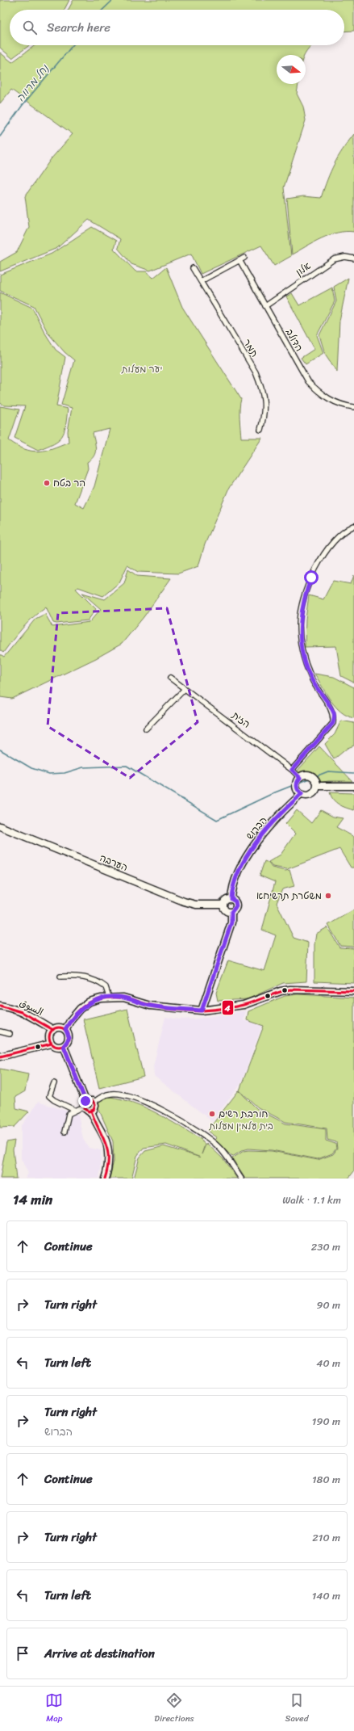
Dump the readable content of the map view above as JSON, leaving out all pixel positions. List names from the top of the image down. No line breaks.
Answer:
{"streets":{"main road":["הברוש","הערבה","السوق"],"street":["אלון","הדולב","תמר","הזית"]},"crossings":[["אלון","הדולב"],["הזית","הברוש"],["הברוש","הערבה"]],"water":["נחל מרווה"],"parks":["יער מעלות","בית עלמין מעלות"],"places":["הר בטח","משטרת תרשיחא","חורבת רשים"],"lines":["transit line 4"],"north":"right","page":{"search":"Search here","heading":["14 min","Walk · 1.1 km"],"list":[["Continue","230 m"],["Turn right","90 m"],["Turn left","40 m"],["Turn right","הברוש","190 m"],["Continue","180 m"],["Turn right","210 m"],["Turn left","140 m"],"Arrive at destination"],"nav":["Map","Directions","Saved"]}}
